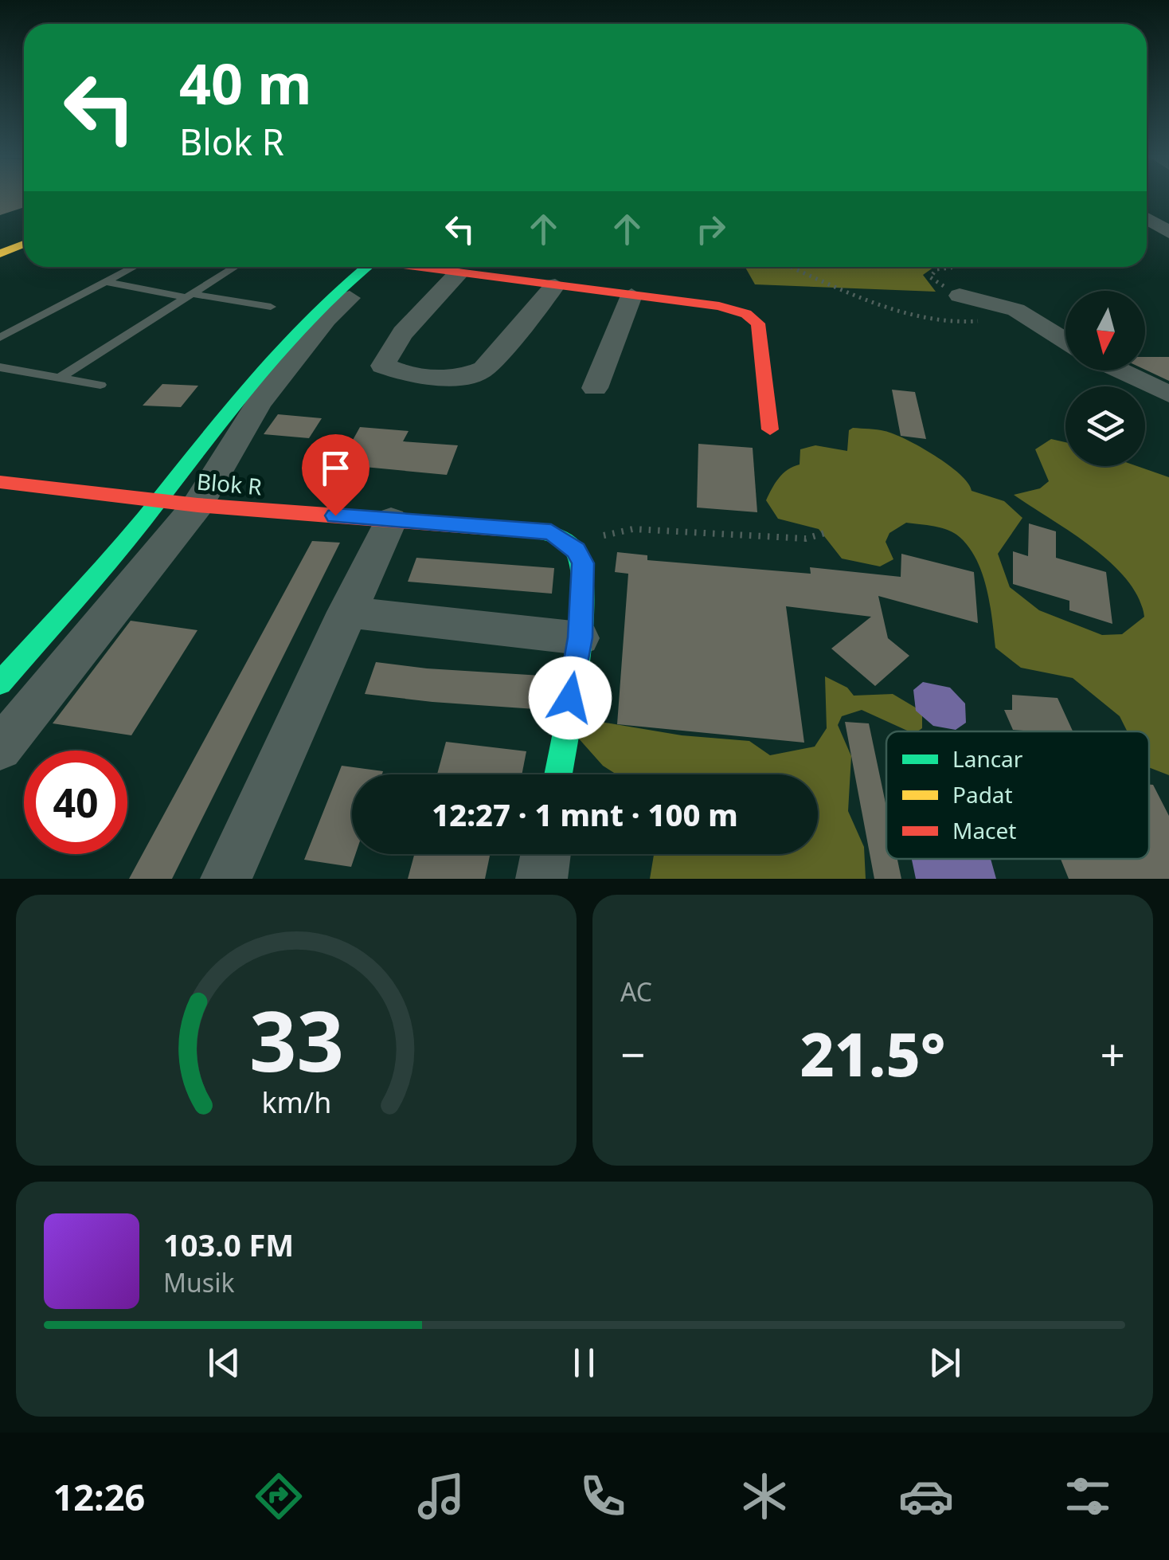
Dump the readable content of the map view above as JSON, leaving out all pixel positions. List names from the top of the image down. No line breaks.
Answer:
{"streets":{"street":["Blok R"]},"legend":["Lancar","Padat","Macet"],"north":"bottom","page":{"turn":["40 m","Blok R"],"limit":"40","trip":"12:27 · 1 mnt · 100 m","tile":"AC","heat":["−","21.5°","+"],"song":["103.0 FM","Musik"],"tabs":"12:26","gauge":["33","km/h"]}}
